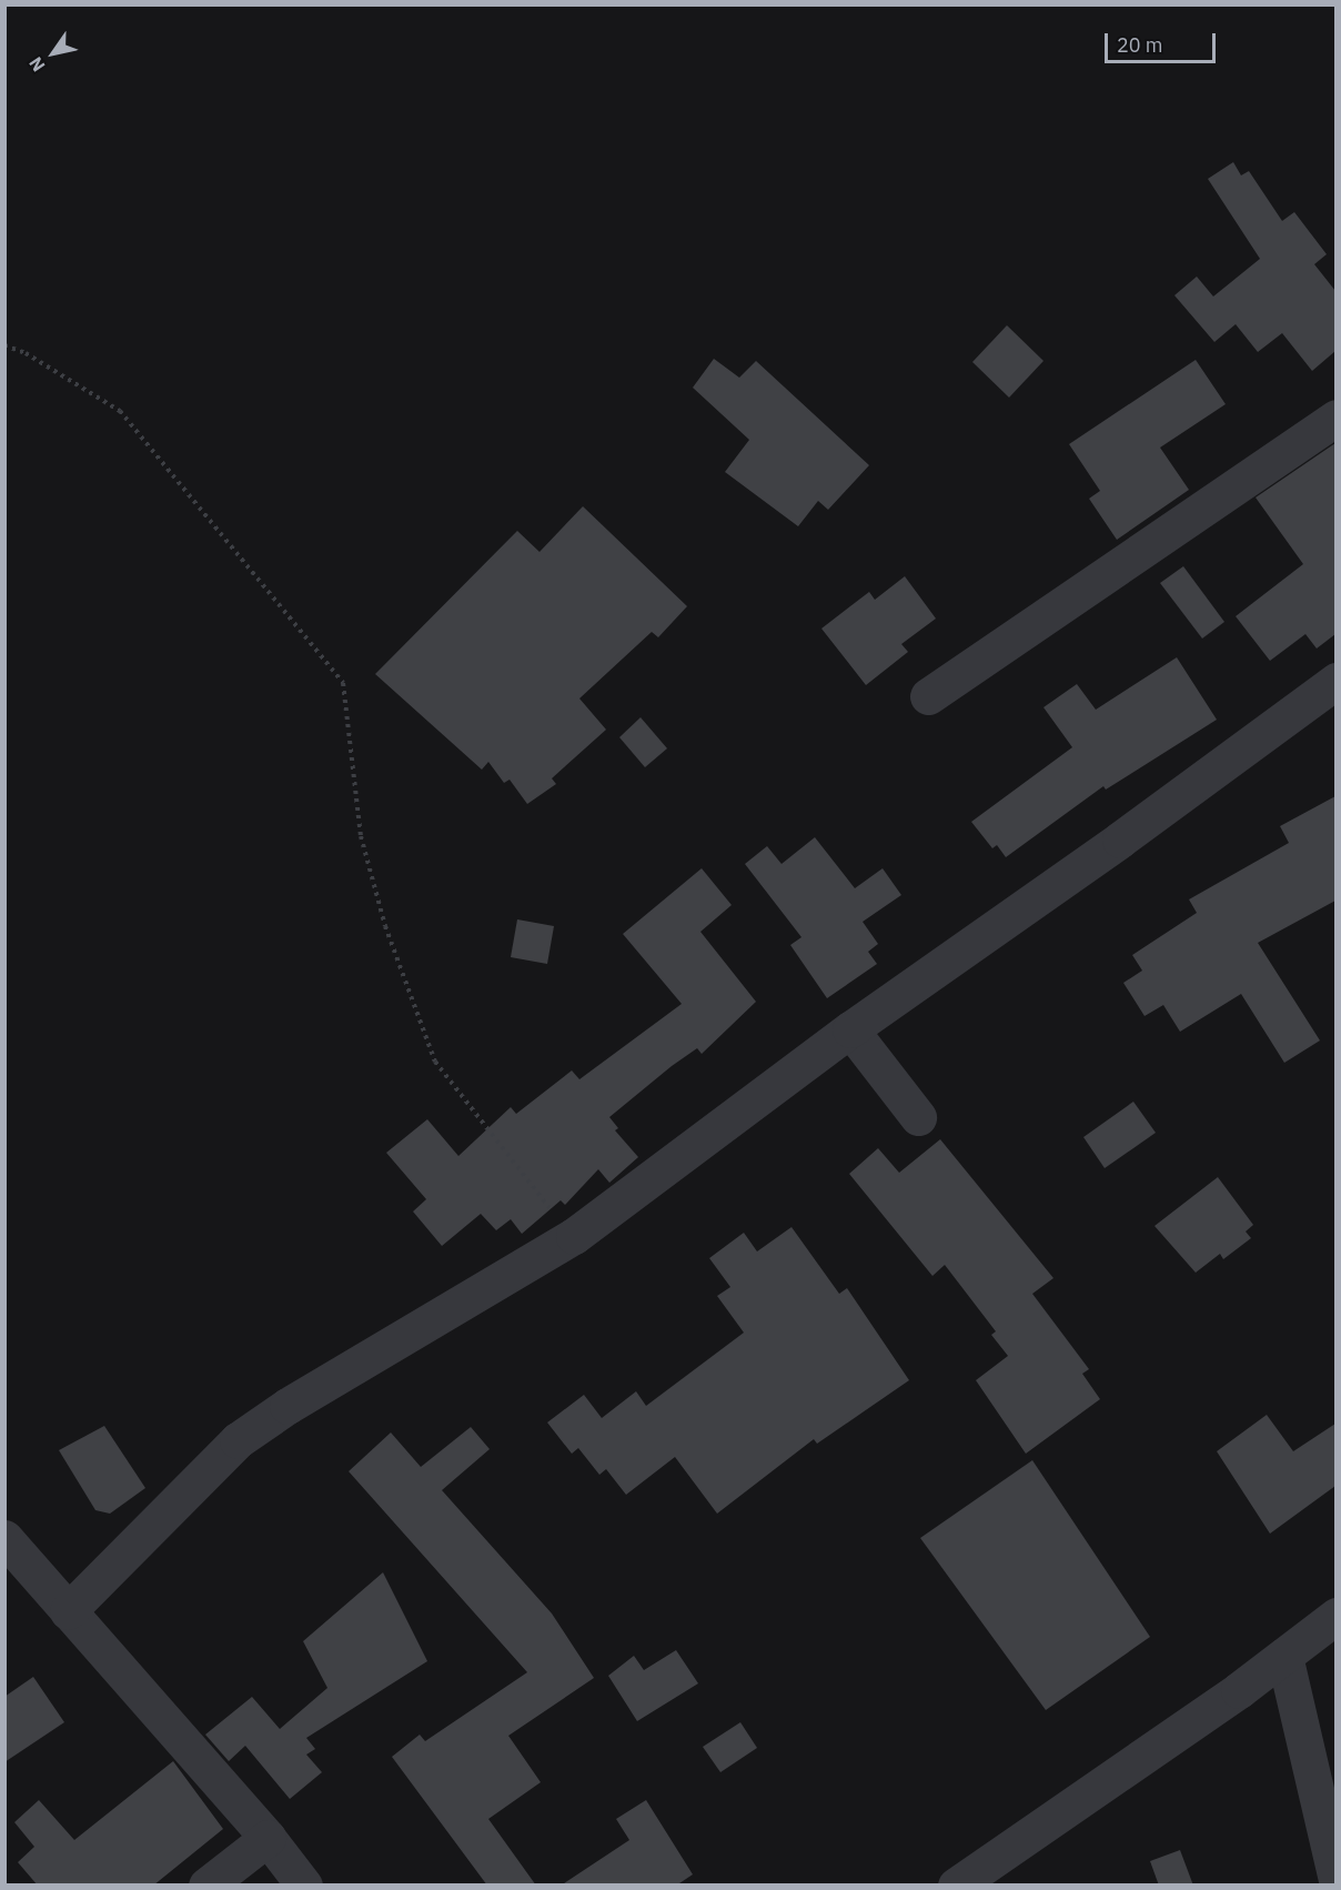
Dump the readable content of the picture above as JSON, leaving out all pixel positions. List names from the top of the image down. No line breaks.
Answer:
{"scale_bar":"20 m","north":"bottom left"}
